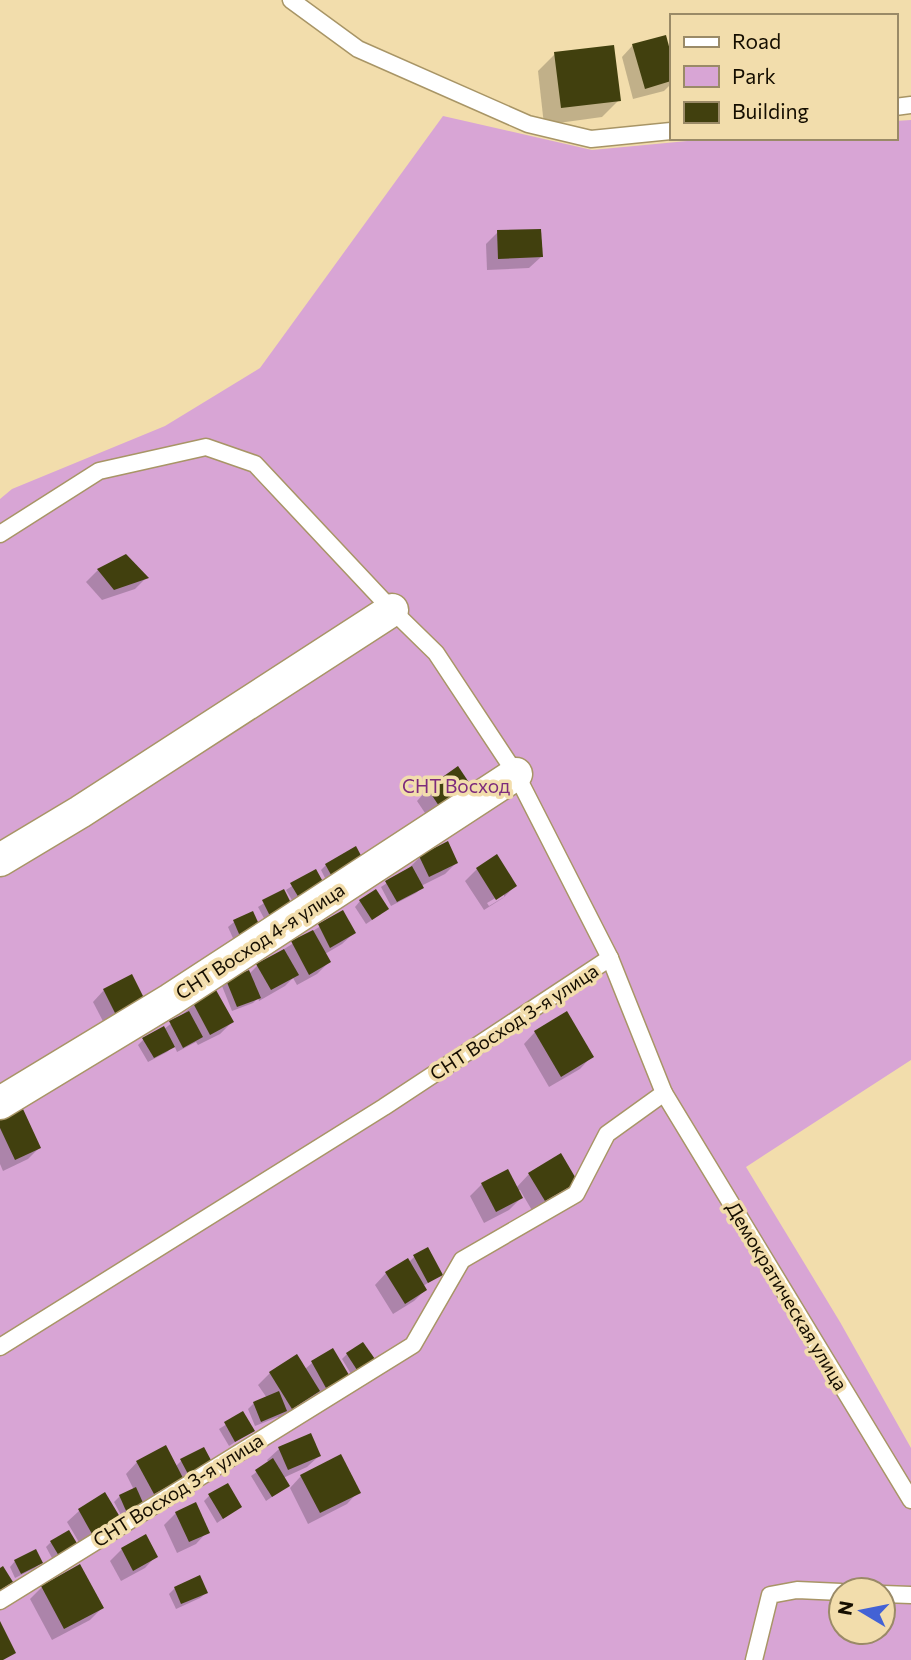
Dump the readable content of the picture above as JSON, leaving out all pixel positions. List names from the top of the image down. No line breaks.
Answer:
{"streets":{"street":["СНТ Восход 4-я улица"],"lane":["СНТ Восход 3-я улица","Демократическая улица"]},"crossings":[["СНТ Восход 3-я улица","Демократическая улица"]],"parks":["СНТ Восход"],"legend":["Road","Park","Building"],"north":"left"}
